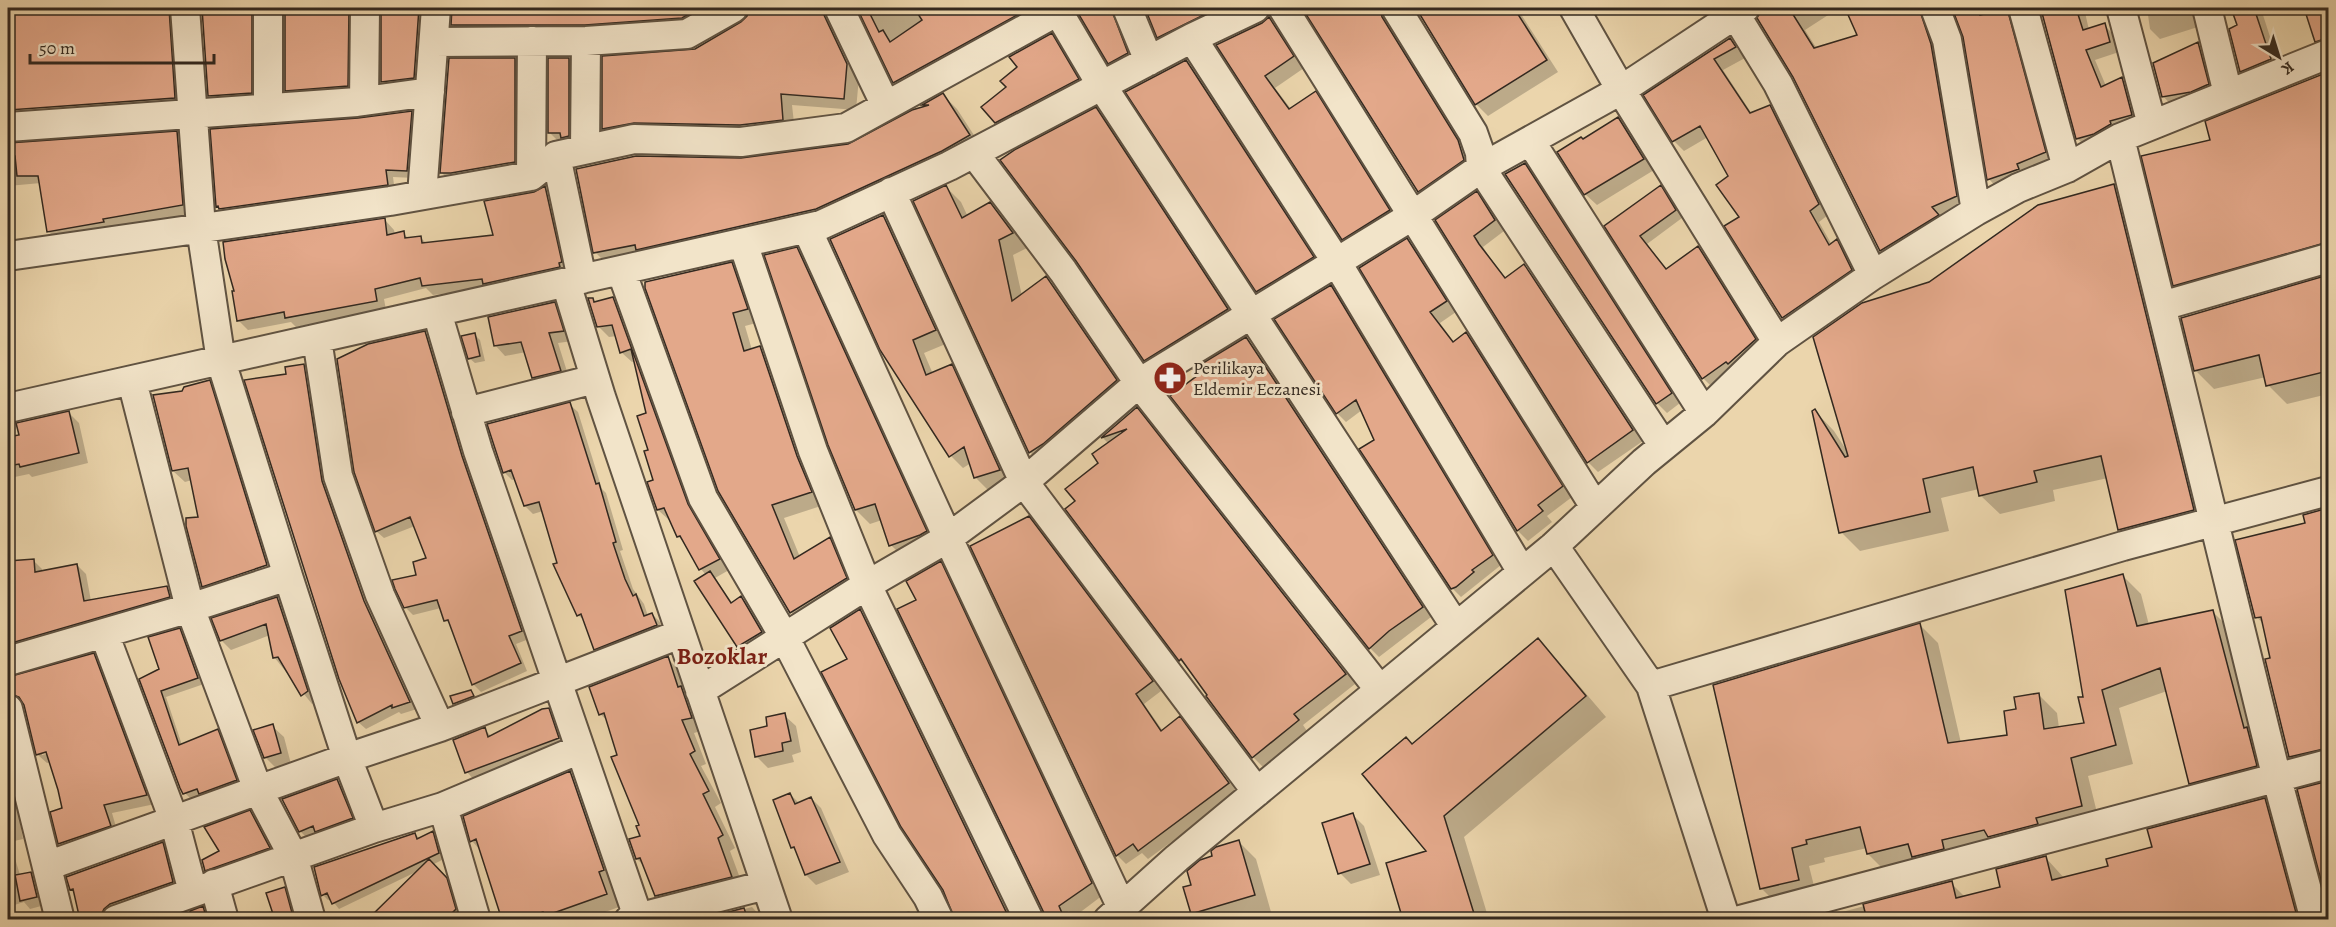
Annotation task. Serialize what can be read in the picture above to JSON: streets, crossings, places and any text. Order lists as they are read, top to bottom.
{
  "districts": ["Bozoklar"],
  "places": {
    "pharmacy": ["Perilikaya Eldemir Eczanesi"]
  },
  "scale_bar": "50 m",
  "north": "bottom right"
}
